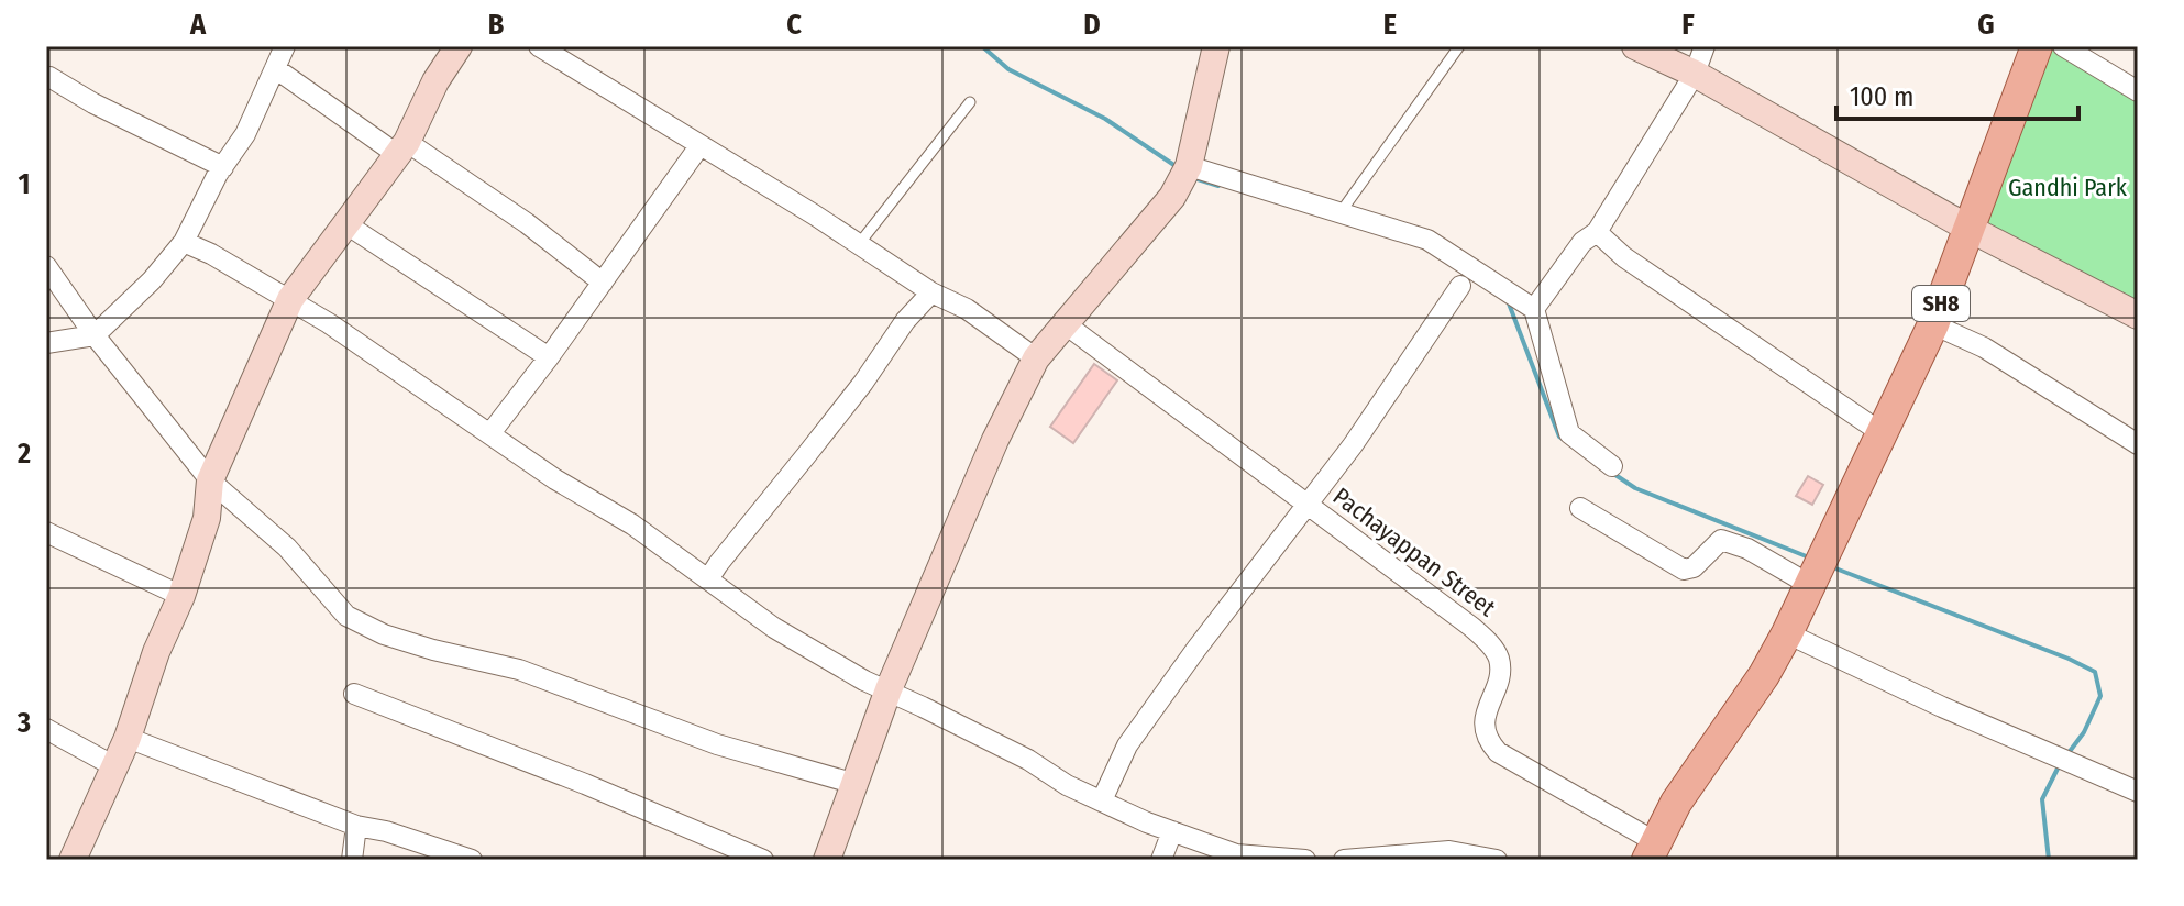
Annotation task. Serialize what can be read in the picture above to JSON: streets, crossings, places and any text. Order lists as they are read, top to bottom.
{
  "streets": {
    "main road": ["SH8"],
    "street": ["Pachayappan Street"]
  },
  "crossings": [
    ["SH8", "Pachayappan Street"]
  ],
  "parks": ["Gandhi Park"],
  "scale_bar": "100 m",
  "grid": {
    "columns": [
      "A",
      "B",
      "C",
      "D",
      "E",
      "F",
      "G"
    ],
    "rows": ["1", "2", "3"]
  }
}
